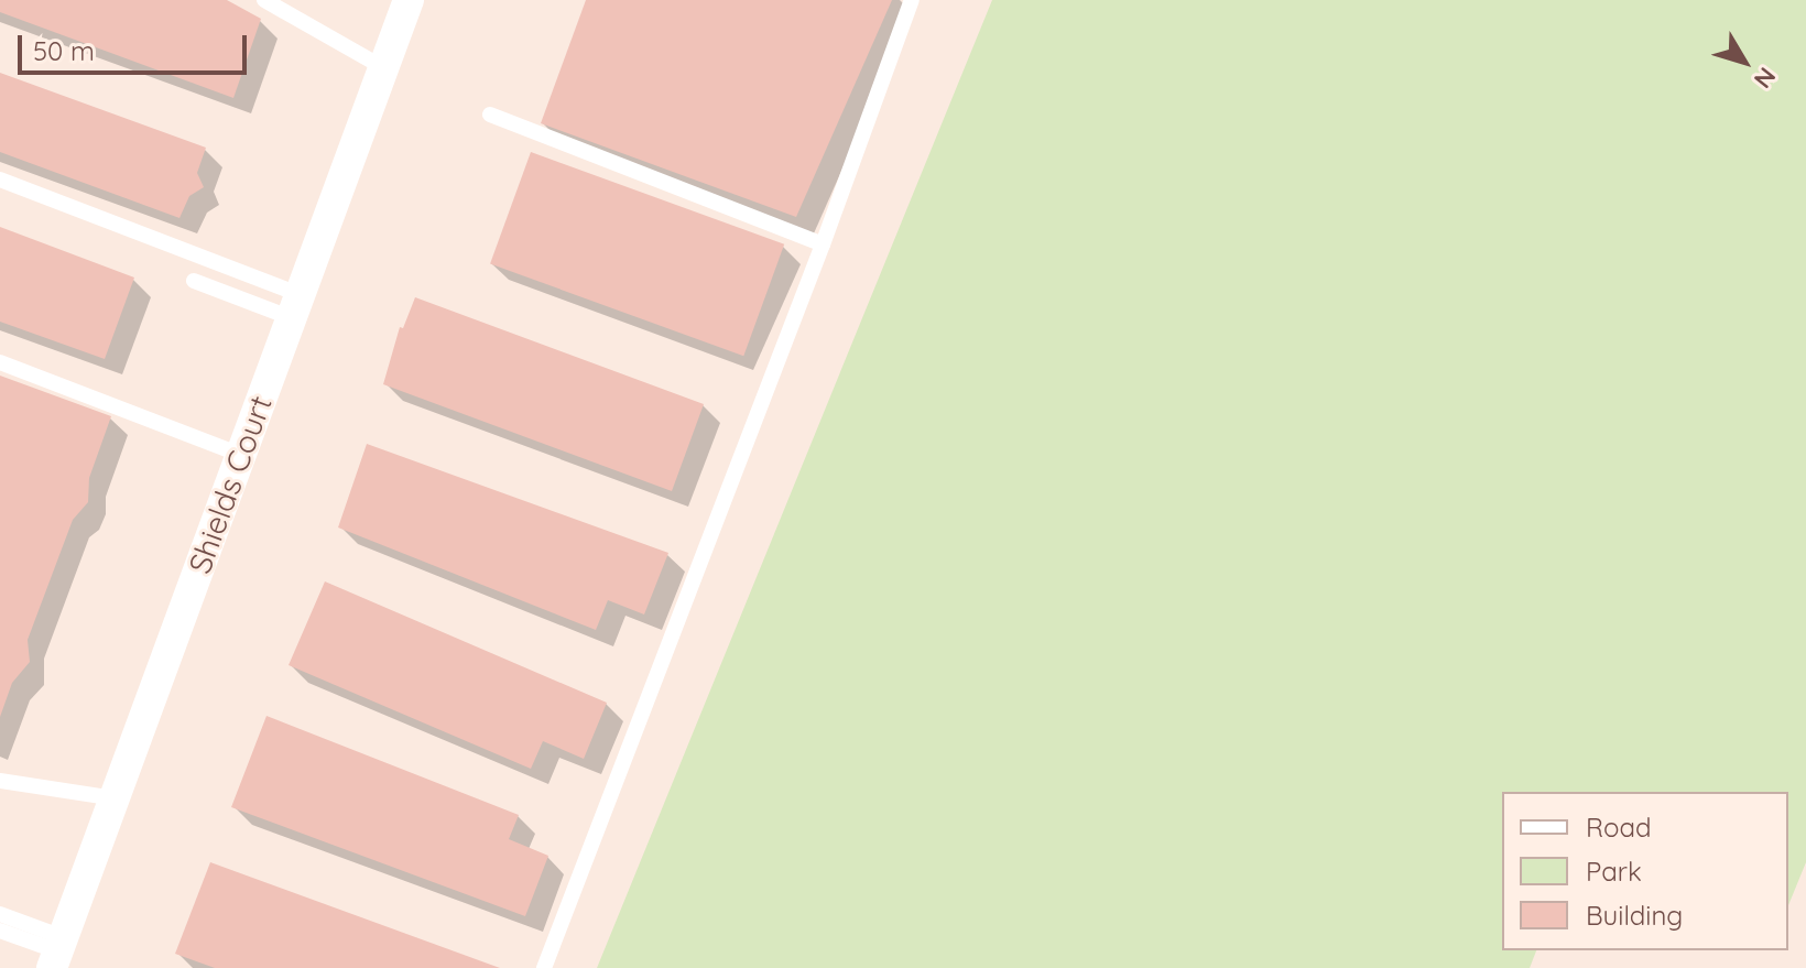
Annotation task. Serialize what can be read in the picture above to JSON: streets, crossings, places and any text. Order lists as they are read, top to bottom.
{
  "streets": {
    "street": ["Shields Court"]
  },
  "legend": ["Road", "Park", "Building"],
  "scale_bar": "50 m",
  "north": "bottom right"
}
